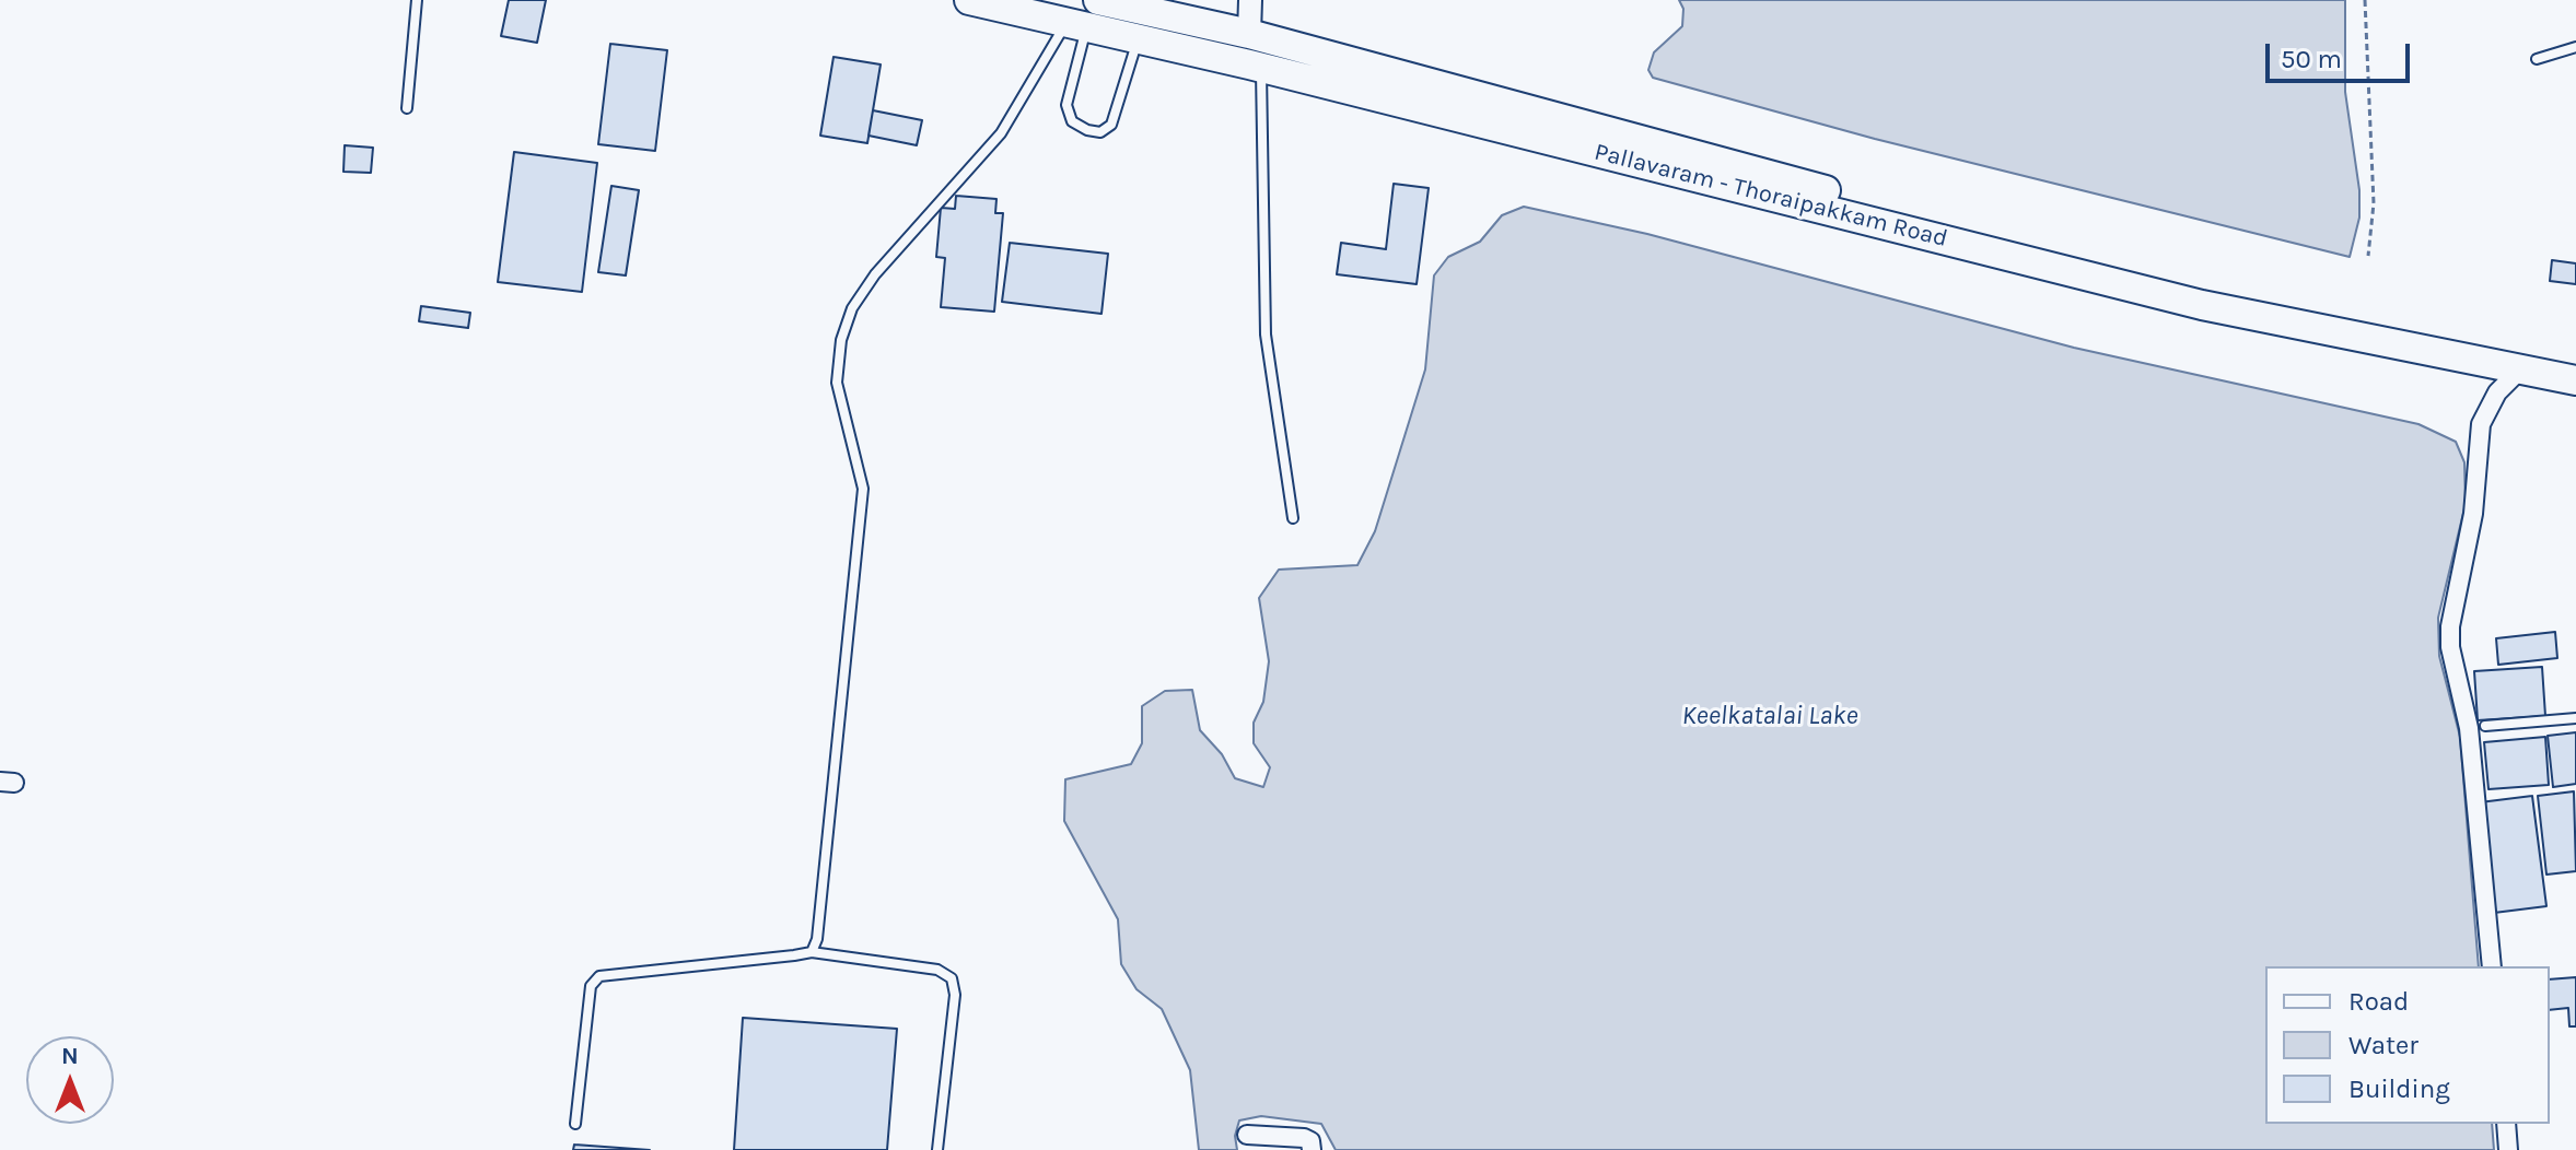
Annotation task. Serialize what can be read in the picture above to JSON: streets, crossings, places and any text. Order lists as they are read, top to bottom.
{
  "streets": {
    "main road": ["Pallavaram - Thoraipakkam Road"]
  },
  "water": ["Keelkatalai Lake"],
  "legend": ["Road", "Water", "Building"],
  "scale_bar": "50 m",
  "north": "top"
}
